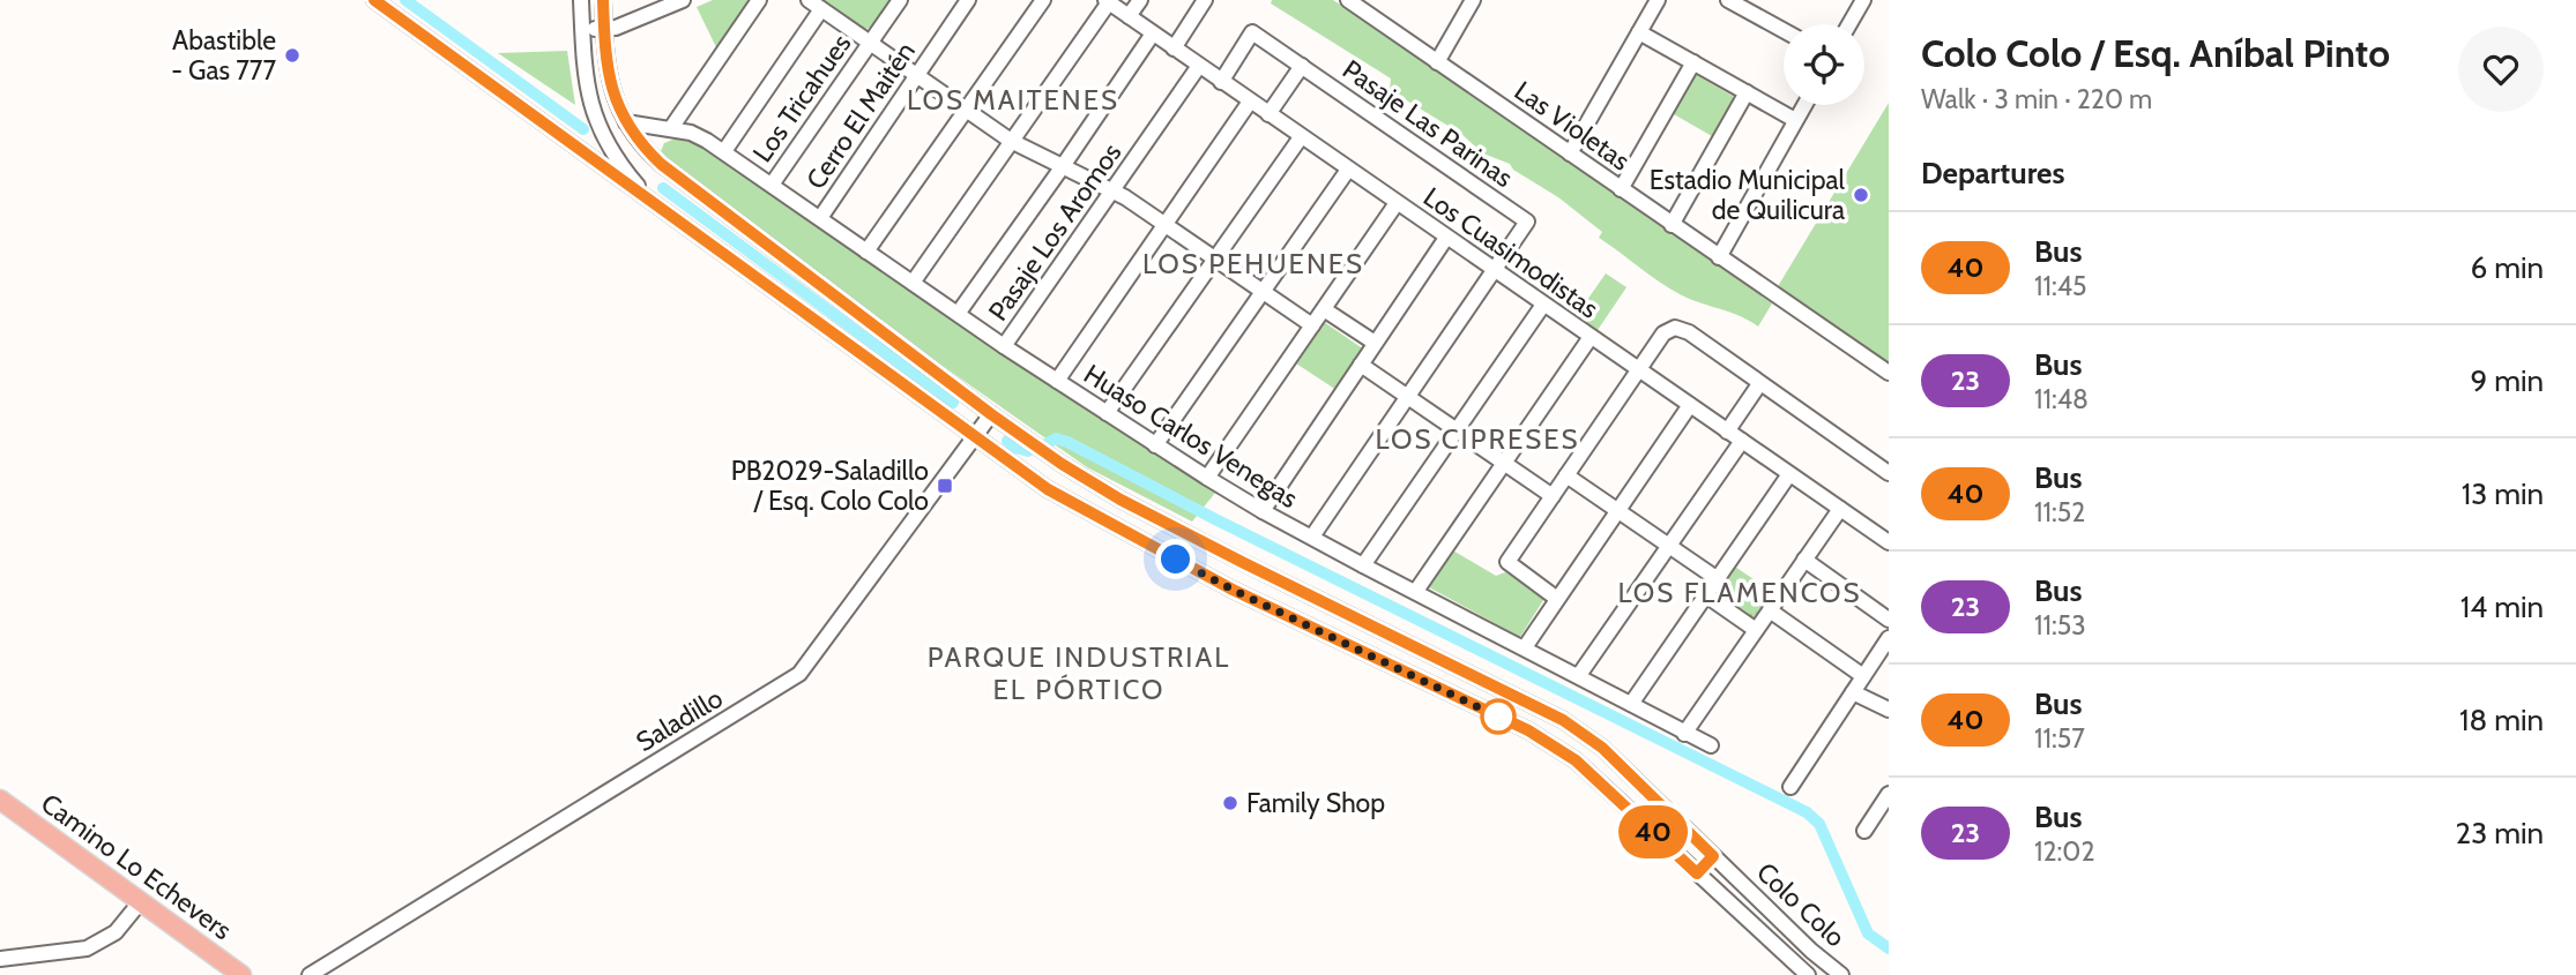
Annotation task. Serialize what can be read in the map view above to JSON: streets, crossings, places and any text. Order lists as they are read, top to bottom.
{
  "streets": {
    "main road": ["Camino Lo Echevers"],
    "street": [
      "Los Tricahues",
      "Cerro El Maitén",
      "Pasaje Las Parinas",
      "Las Violetas",
      "Pasaje Los Aromos",
      "Los Cuasimodistas",
      "Huaso Carlos Venegas",
      "Saladillo",
      "Colo Colo"
    ]
  },
  "crossings": [
    ["Los Tricahues", "Huaso Carlos Venegas"],
    ["Cerro El Maitén", "Huaso Carlos Venegas"],
    ["Pasaje Las Parinas", "Los Cuasimodistas"],
    ["Pasaje Los Aromos", "Los Cuasimodistas"],
    ["Pasaje Los Aromos", "Huaso Carlos Venegas"],
    ["Huaso Carlos Venegas", "Colo Colo"],
    ["Saladillo", "Colo Colo"]
  ],
  "districts": [
    "LOS MAITENES",
    "LOS PEHUENES",
    "LOS CIPRESES",
    "LOS FLAMENCOS",
    "PARQUE INDUSTRIAL EL PÓRTICO"
  ],
  "places": {
    "other": ["Abastible - Gas 777", "Estadio Municipal de Quilicura", "Family Shop"],
    "transit": ["PB2029-Saladillo / Esq. Colo Colo"]
  },
  "lines": ["bus line 40"],
  "page": {
    "on_map": "40",
    "heading": [
      ["Colo Colo / Esq. Aníbal Pinto", "Walk · 3 min · 220 m"],
      "Departures"
    ],
    "list": [
      {
        "mark": "40",
        "name": "Bus",
        "note": "11:45",
        "value": "6 min"
      },
      {
        "mark": "23",
        "name": "Bus",
        "note": "11:48",
        "value": "9 min"
      },
      {
        "mark": "40",
        "name": "Bus",
        "note": "11:52",
        "value": "13 min"
      },
      {
        "mark": "23",
        "name": "Bus",
        "note": "11:53",
        "value": "14 min"
      },
      {
        "mark": "40",
        "name": "Bus",
        "note": "11:57",
        "value": "18 min"
      },
      {
        "mark": "23",
        "name": "Bus",
        "note": "12:02",
        "value": "23 min"
      }
    ]
  }
}
